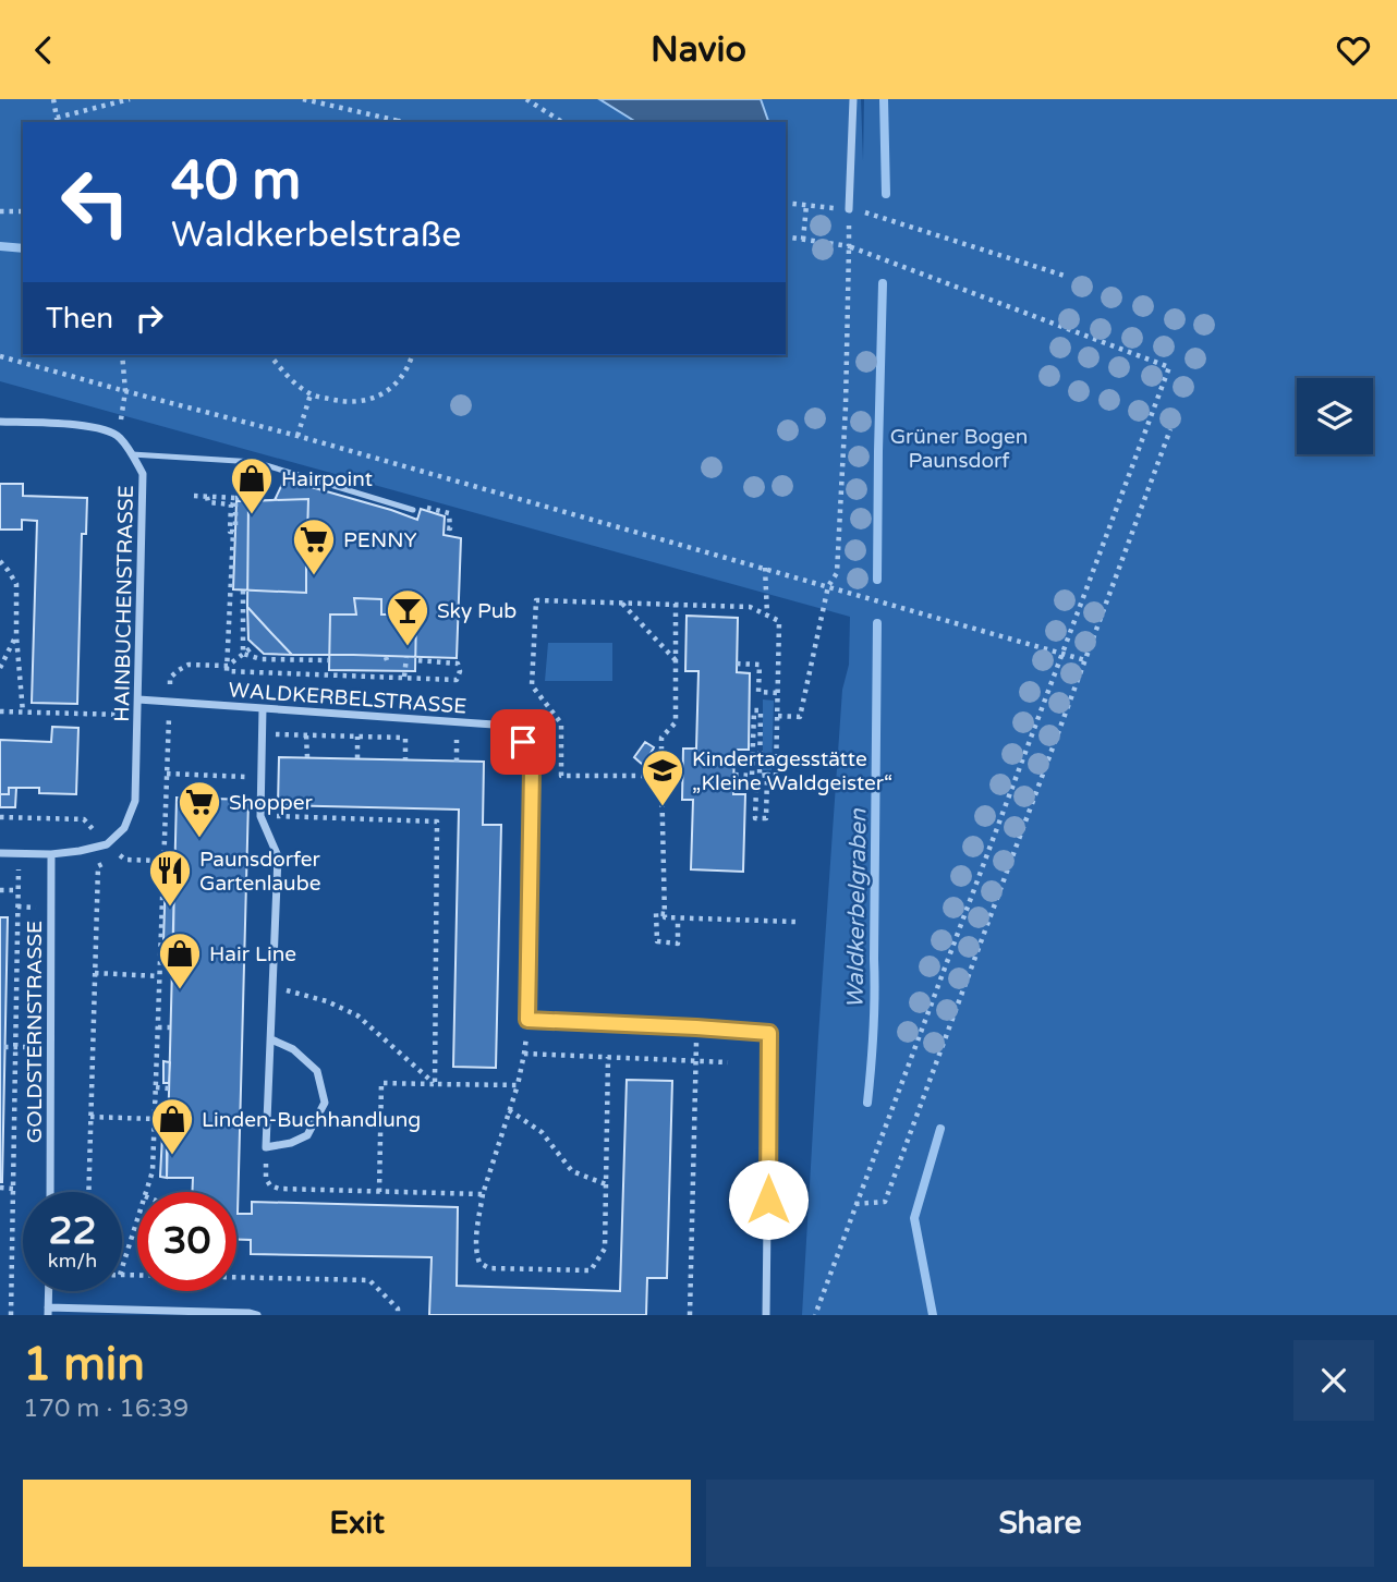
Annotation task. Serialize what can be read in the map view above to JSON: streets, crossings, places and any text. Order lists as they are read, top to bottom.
{
  "streets": {
    "street": ["HAINBUCHENSTRASSE", "WALDKERBELSTRASSE", "GOLDSTERNSTRASSE"]
  },
  "crossings": [
    ["HAINBUCHENSTRASSE", "WALDKERBELSTRASSE"]
  ],
  "water": ["Waldkerbelgraben"],
  "parks": ["Grüner Bogen Paunsdorf"],
  "places": {
    "shop": ["Hairpoint", "Hair Line", "Linden-Buchhandlung"],
    "supermarket": ["PENNY", "Shopper"],
    "bar": ["Sky Pub"],
    "school or university": ["Kindertagesstätte „Kleine Waldgeister“"],
    "restaurant": ["Paunsdorfer Gartenlaube"]
  },
  "page": {
    "header": "Navio",
    "turn": ["40 m", "Waldkerbelstraße"],
    "then": "Then",
    "speed": "22 km/h",
    "limit": "30",
    "heading": ["1 min", "170 m · 16:39"],
    "buttons": ["Exit", "Share"]
  }
}
